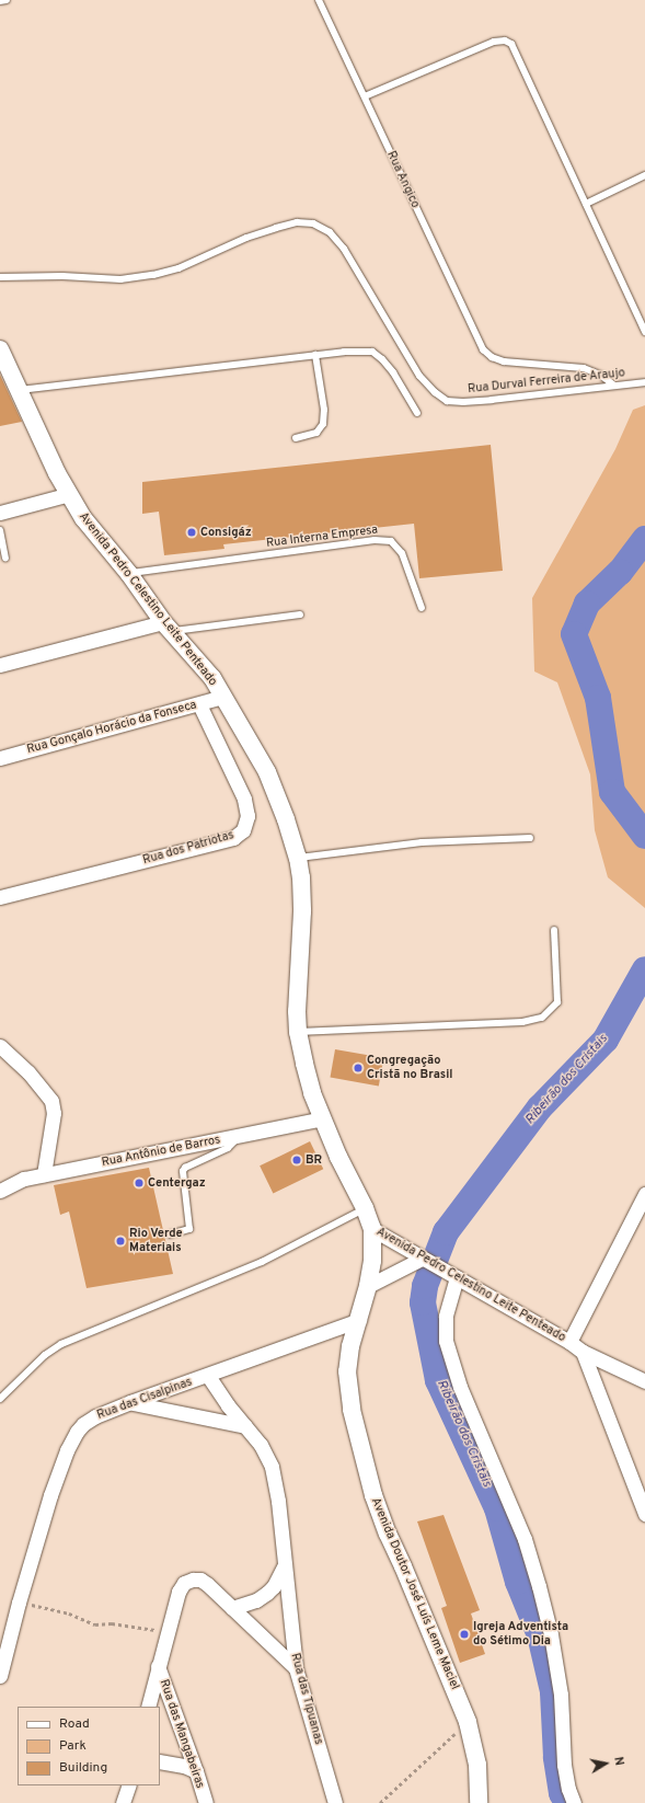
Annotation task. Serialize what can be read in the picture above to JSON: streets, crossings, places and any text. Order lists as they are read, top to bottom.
{
  "streets": {
    "street": [
      "Avenida Pedro Celestino Leite Penteado",
      "Rua Gonçalo Horácio da Fonseca",
      "Rua dos Patriotas",
      "Rua Antônio de Barros",
      "Rua das Cisalpinas",
      "Avenida Doutor José Luís Leme Maciel",
      "Rua das Tipuanas",
      "Rua das Mangabeiras"
    ],
    "lane": ["Rua Angico", "Rua Durval Ferreira de Araujo", "Rua Interna Empresa"]
  },
  "crossings": [
    ["Rua Angico", "Rua Durval Ferreira de Araujo"],
    ["Rua Interna Empresa", "Avenida Pedro Celestino Leite Penteado"],
    ["Avenida Pedro Celestino Leite Penteado", "Rua Gonçalo Horácio da Fonseca"],
    ["Avenida Pedro Celestino Leite Penteado", "Rua Antônio de Barros"],
    ["Avenida Pedro Celestino Leite Penteado", "Avenida Doutor José Luís Leme Maciel"],
    ["Rua Gonçalo Horácio da Fonseca", "Rua dos Patriotas"],
    ["Rua das Cisalpinas", "Avenida Doutor José Luís Leme Maciel"],
    ["Rua das Cisalpinas", "Rua das Tipuanas"]
  ],
  "water": ["Ribeirão dos Cristais"],
  "places": [
    "Consigáz",
    "Congregação Cristã no Brasil",
    "BR",
    "Centergaz",
    "Rio Verde Materiais",
    "Igreja Adventista do Sétimo Dia"
  ],
  "legend": ["Road", "Park", "Building"],
  "north": "right"
}
